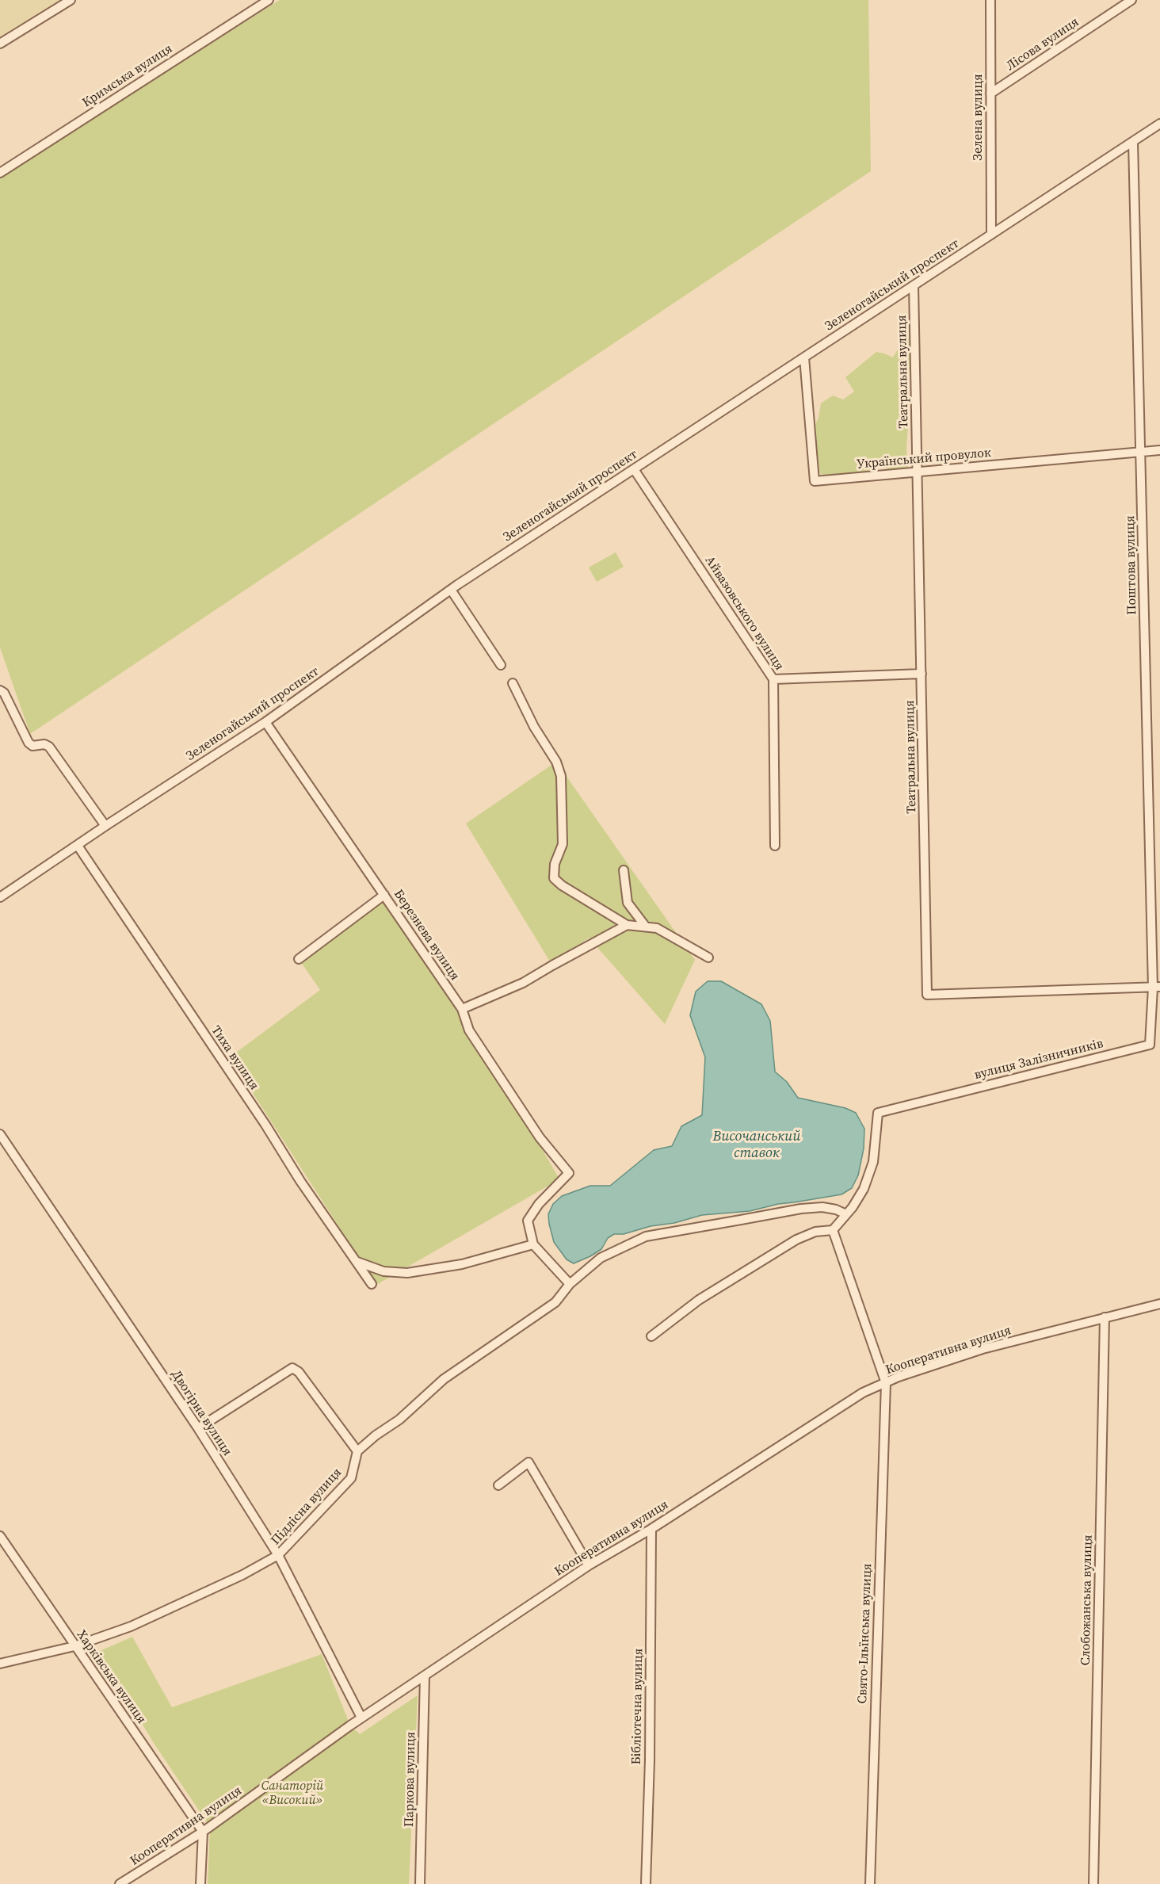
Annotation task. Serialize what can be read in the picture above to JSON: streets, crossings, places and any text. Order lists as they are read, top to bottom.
{
  "streets": {
    "street": [
      "Лісова вулиця",
      "Кримська вулиця",
      "Зелена вулиця",
      "Зеленогайський проспект",
      "Театральна вулиця",
      "Український провулок",
      "Поштова вулиця",
      "Айвазовського вулиця",
      "Березнева вулиця",
      "Тиха вулиця",
      "вулиця Залізничників",
      "Кооперативна вулиця",
      "Двогірна вулиця",
      "Підлісна вулиця",
      "Слобожанська вулиця",
      "Свято-Ільїнська вулиця",
      "Харківська вулиця",
      "Бібліотечна вулиця",
      "Паркова вулиця"
    ]
  },
  "crossings": [
    ["Лісова вулиця", "Зелена вулиця"],
    ["Зелена вулиця", "Зеленогайський проспект"],
    ["Зеленогайський проспект", "Театральна вулиця"],
    ["Зеленогайський проспект", "Український провулок"],
    ["Зеленогайський проспект", "Поштова вулиця"],
    ["Зеленогайський проспект", "Айвазовського вулиця"],
    ["Зеленогайський проспект", "Березнева вулиця"],
    ["Зеленогайський проспект", "Тиха вулиця"],
    ["Театральна вулиця", "Український провулок"],
    ["Театральна вулиця", "Поштова вулиця"],
    ["Театральна вулиця", "вулиця Залізничників"],
    ["Український провулок", "Поштова вулиця"],
    ["Поштова вулиця", "вулиця Залізничників"],
    ["Кооперативна вулиця", "Двогірна вулиця"],
    ["Кооперативна вулиця", "Слобожанська вулиця"],
    ["Кооперативна вулиця", "Свято-Ільїнська вулиця"],
    ["Кооперативна вулиця", "Харківська вулиця"],
    ["Кооперативна вулиця", "Бібліотечна вулиця"],
    ["Кооперативна вулиця", "Паркова вулиця"],
    ["Двогірна вулиця", "Підлісна вулиця"],
    ["Підлісна вулиця", "Харківська вулиця"]
  ],
  "water": ["Височанський ставок"],
  "parks": ["Санаторій «Високий»"]
}
